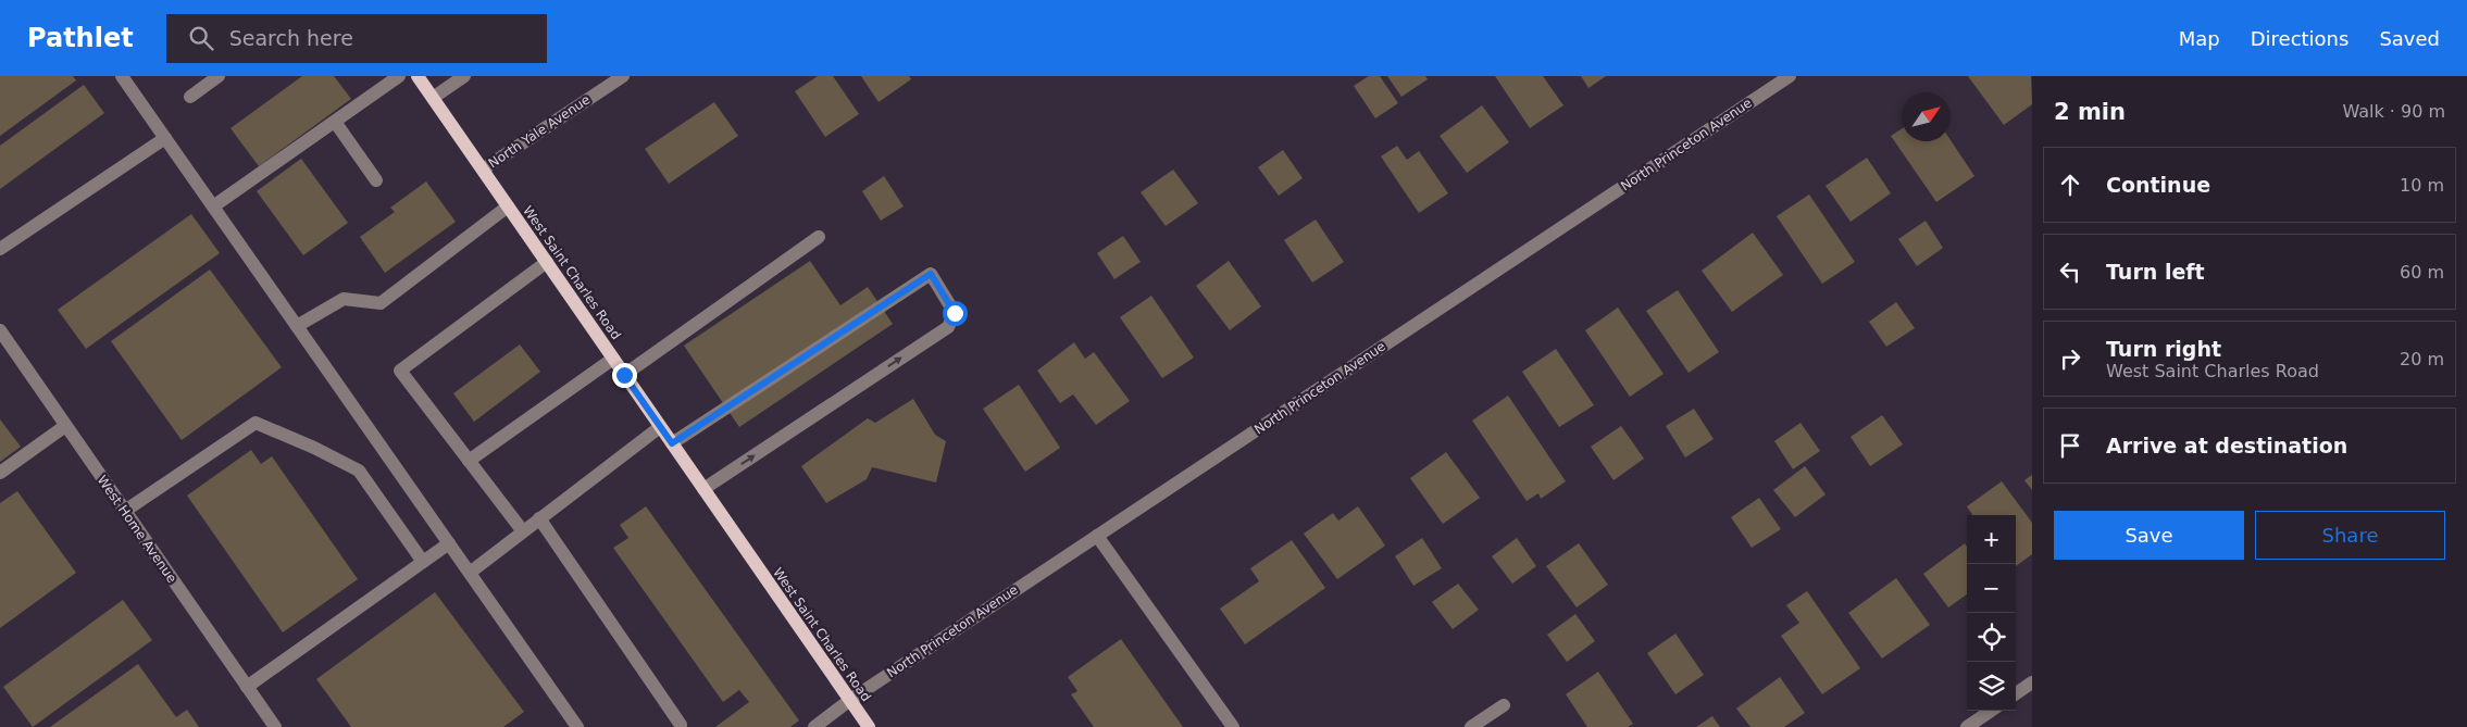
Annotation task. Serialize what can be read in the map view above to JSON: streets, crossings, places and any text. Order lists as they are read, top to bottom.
{
  "streets": {
    "main road": ["West Saint Charles Road"],
    "street": ["North Yale Avenue", "North Princeton Avenue", "West Home Avenue"]
  },
  "crossings": [
    ["North Yale Avenue", "West Saint Charles Road"],
    ["North Princeton Avenue", "West Saint Charles Road"]
  ],
  "north": "top right",
  "page": {
    "header": "Pathlet",
    "search": "Search here",
    "nav": ["Map", "Directions", "Saved"],
    "heading": ["2 min", "Walk · 90 m"],
    "list": [
      ["Continue", "10 m"],
      ["Turn left", "60 m"],
      ["Turn right", "West Saint Charles Road", "20 m"],
      "Arrive at destination"
    ],
    "buttons": ["Save", "Share"],
    "map_buttons": ["+", "−"]
  }
}
